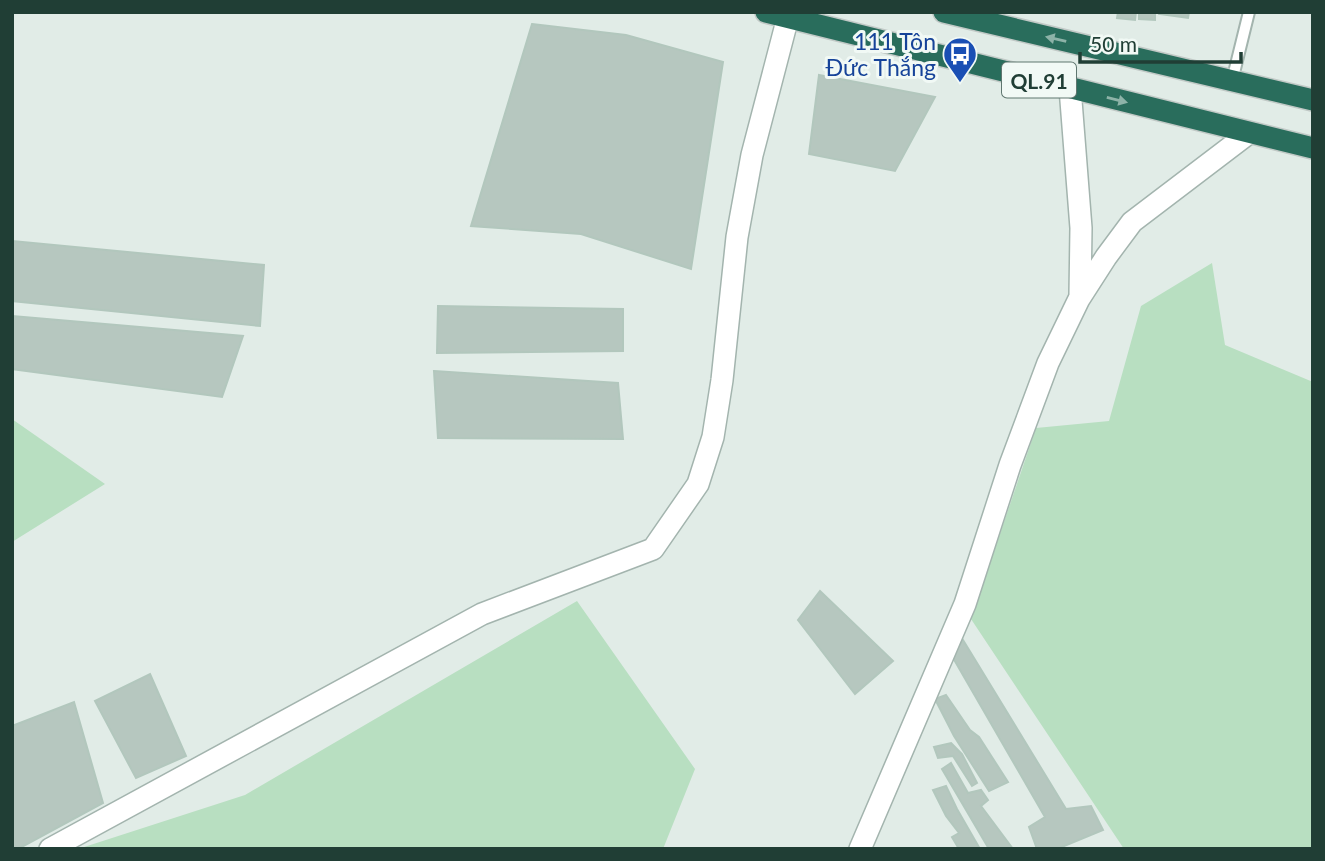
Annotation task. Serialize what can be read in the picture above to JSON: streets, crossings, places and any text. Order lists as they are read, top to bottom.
{
  "streets": {
    "highway": ["QL.91"]
  },
  "places": {
    "bus stop": ["111 Tôn Đức Thắng"]
  },
  "scale_bar": "50 m"
}
